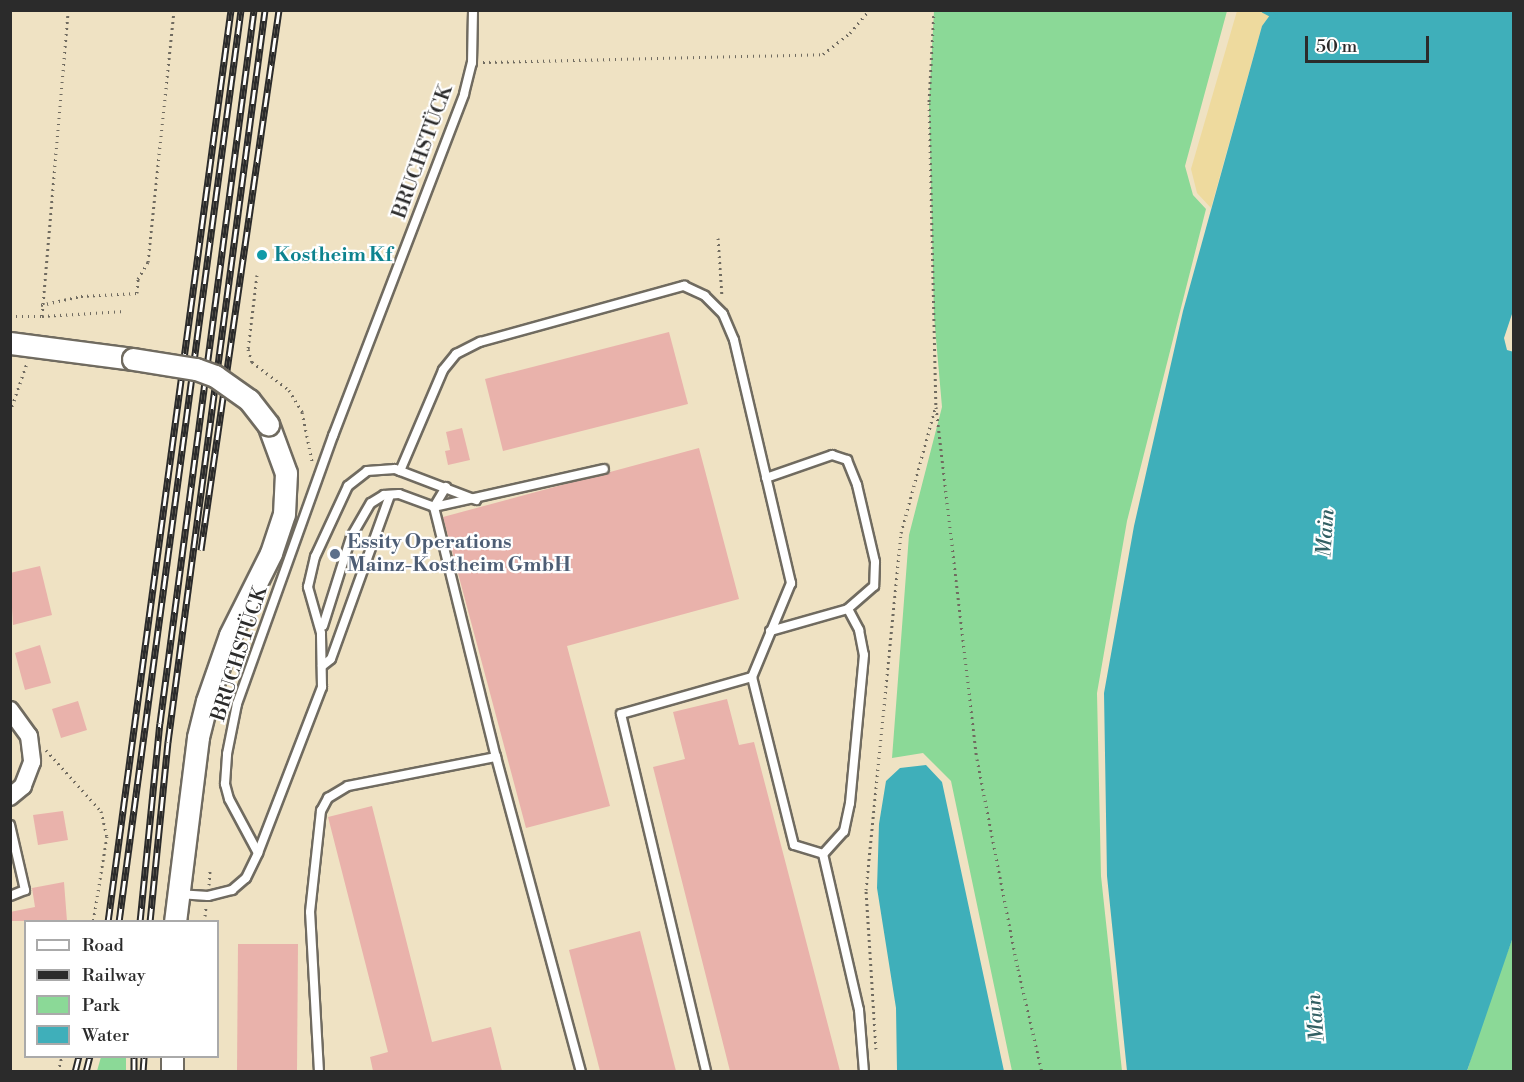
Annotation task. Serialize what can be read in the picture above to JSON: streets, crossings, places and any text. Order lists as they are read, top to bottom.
{
  "streets": {
    "lane": ["BRUCHSTÜCK"]
  },
  "water": ["Main"],
  "places": ["Kostheim Kf", "Essity Operations Mainz-Kostheim GmbH"],
  "legend": [
    "Road",
    "Railway",
    "Park",
    "Water"
  ],
  "scale_bar": "50 m"
}
